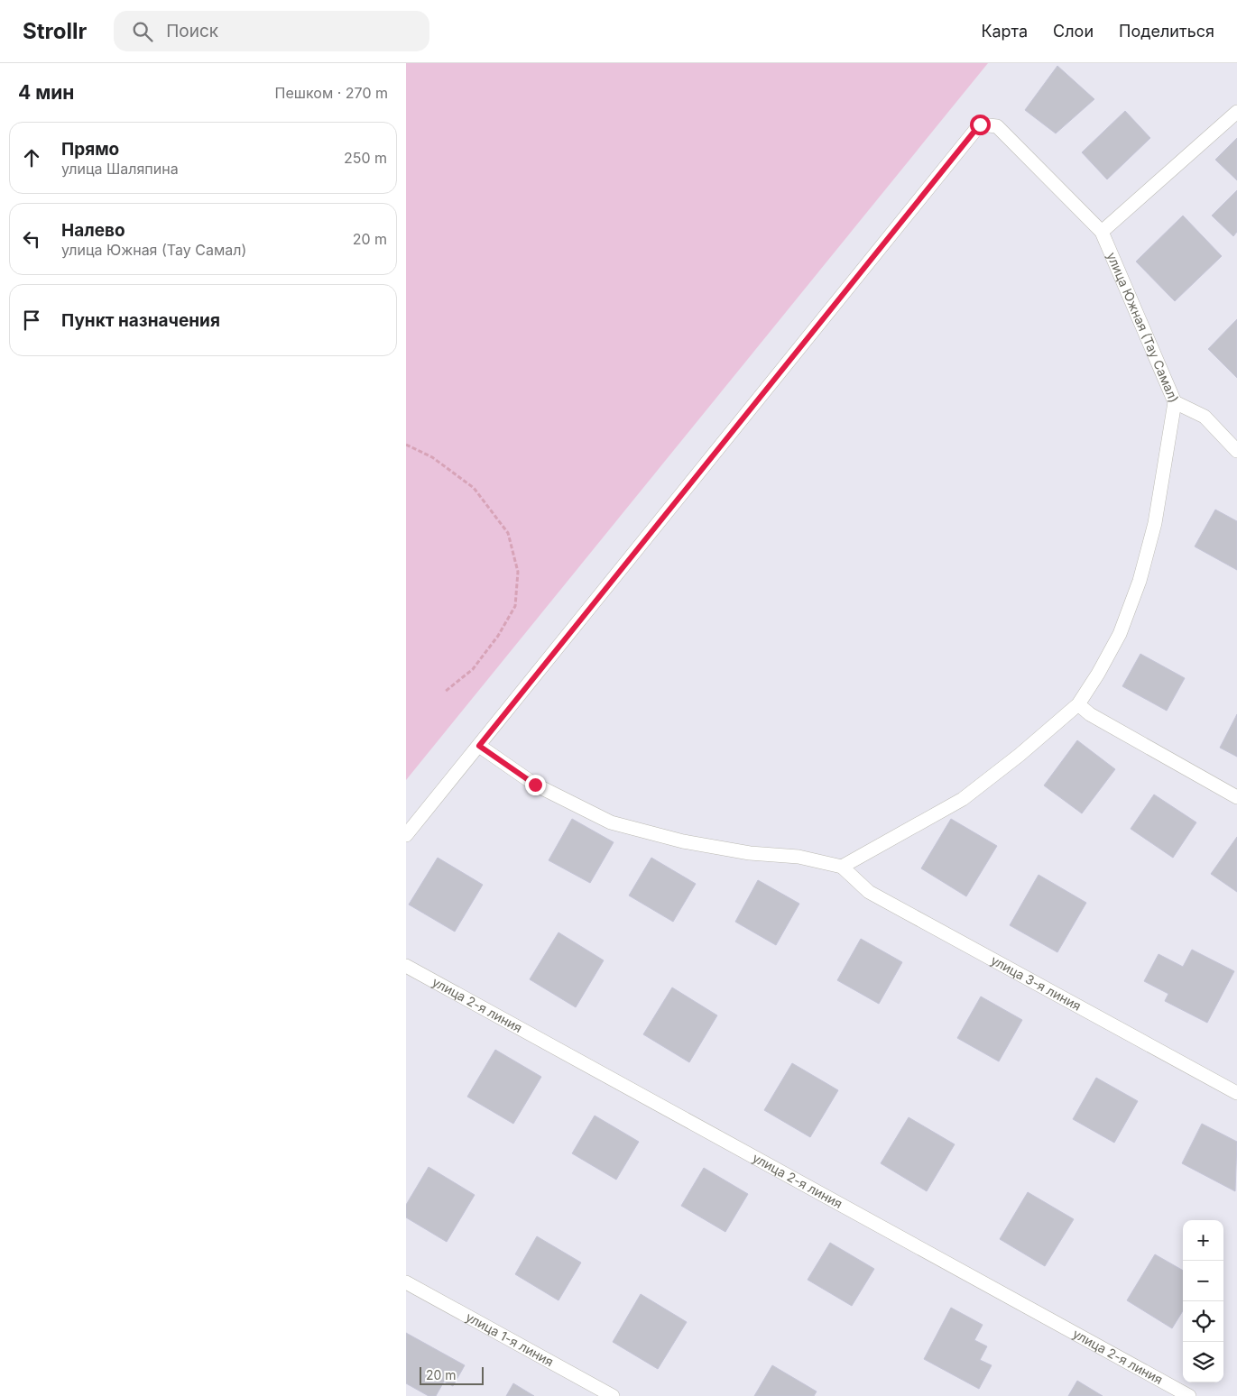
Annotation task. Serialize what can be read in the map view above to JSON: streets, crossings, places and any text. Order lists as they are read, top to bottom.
{
  "streets": {
    "street": [
      "улица Южная (Тау Самал)",
      "улица 3-я линия",
      "улица 2-я линия",
      "улица 1-я линия"
    ]
  },
  "crossings": [
    ["улица Южная (Тау Самал)", "улица 3-я линия"]
  ],
  "scale_bar": "20 m",
  "page": {
    "header": "Strollr",
    "search": "Поиск",
    "nav": ["Карта", "Слои", "Поделиться"],
    "heading": ["4 мин", "Пешком · 270 m"],
    "list": [
      ["Прямо", "улица Шаляпина", "250 m"],
      ["Налево", "улица Южная (Тау Самал)", "20 m"],
      "Пункт назначения"
    ],
    "map_buttons": ["+", "−"],
    "scale": "20 m"
  }
}
